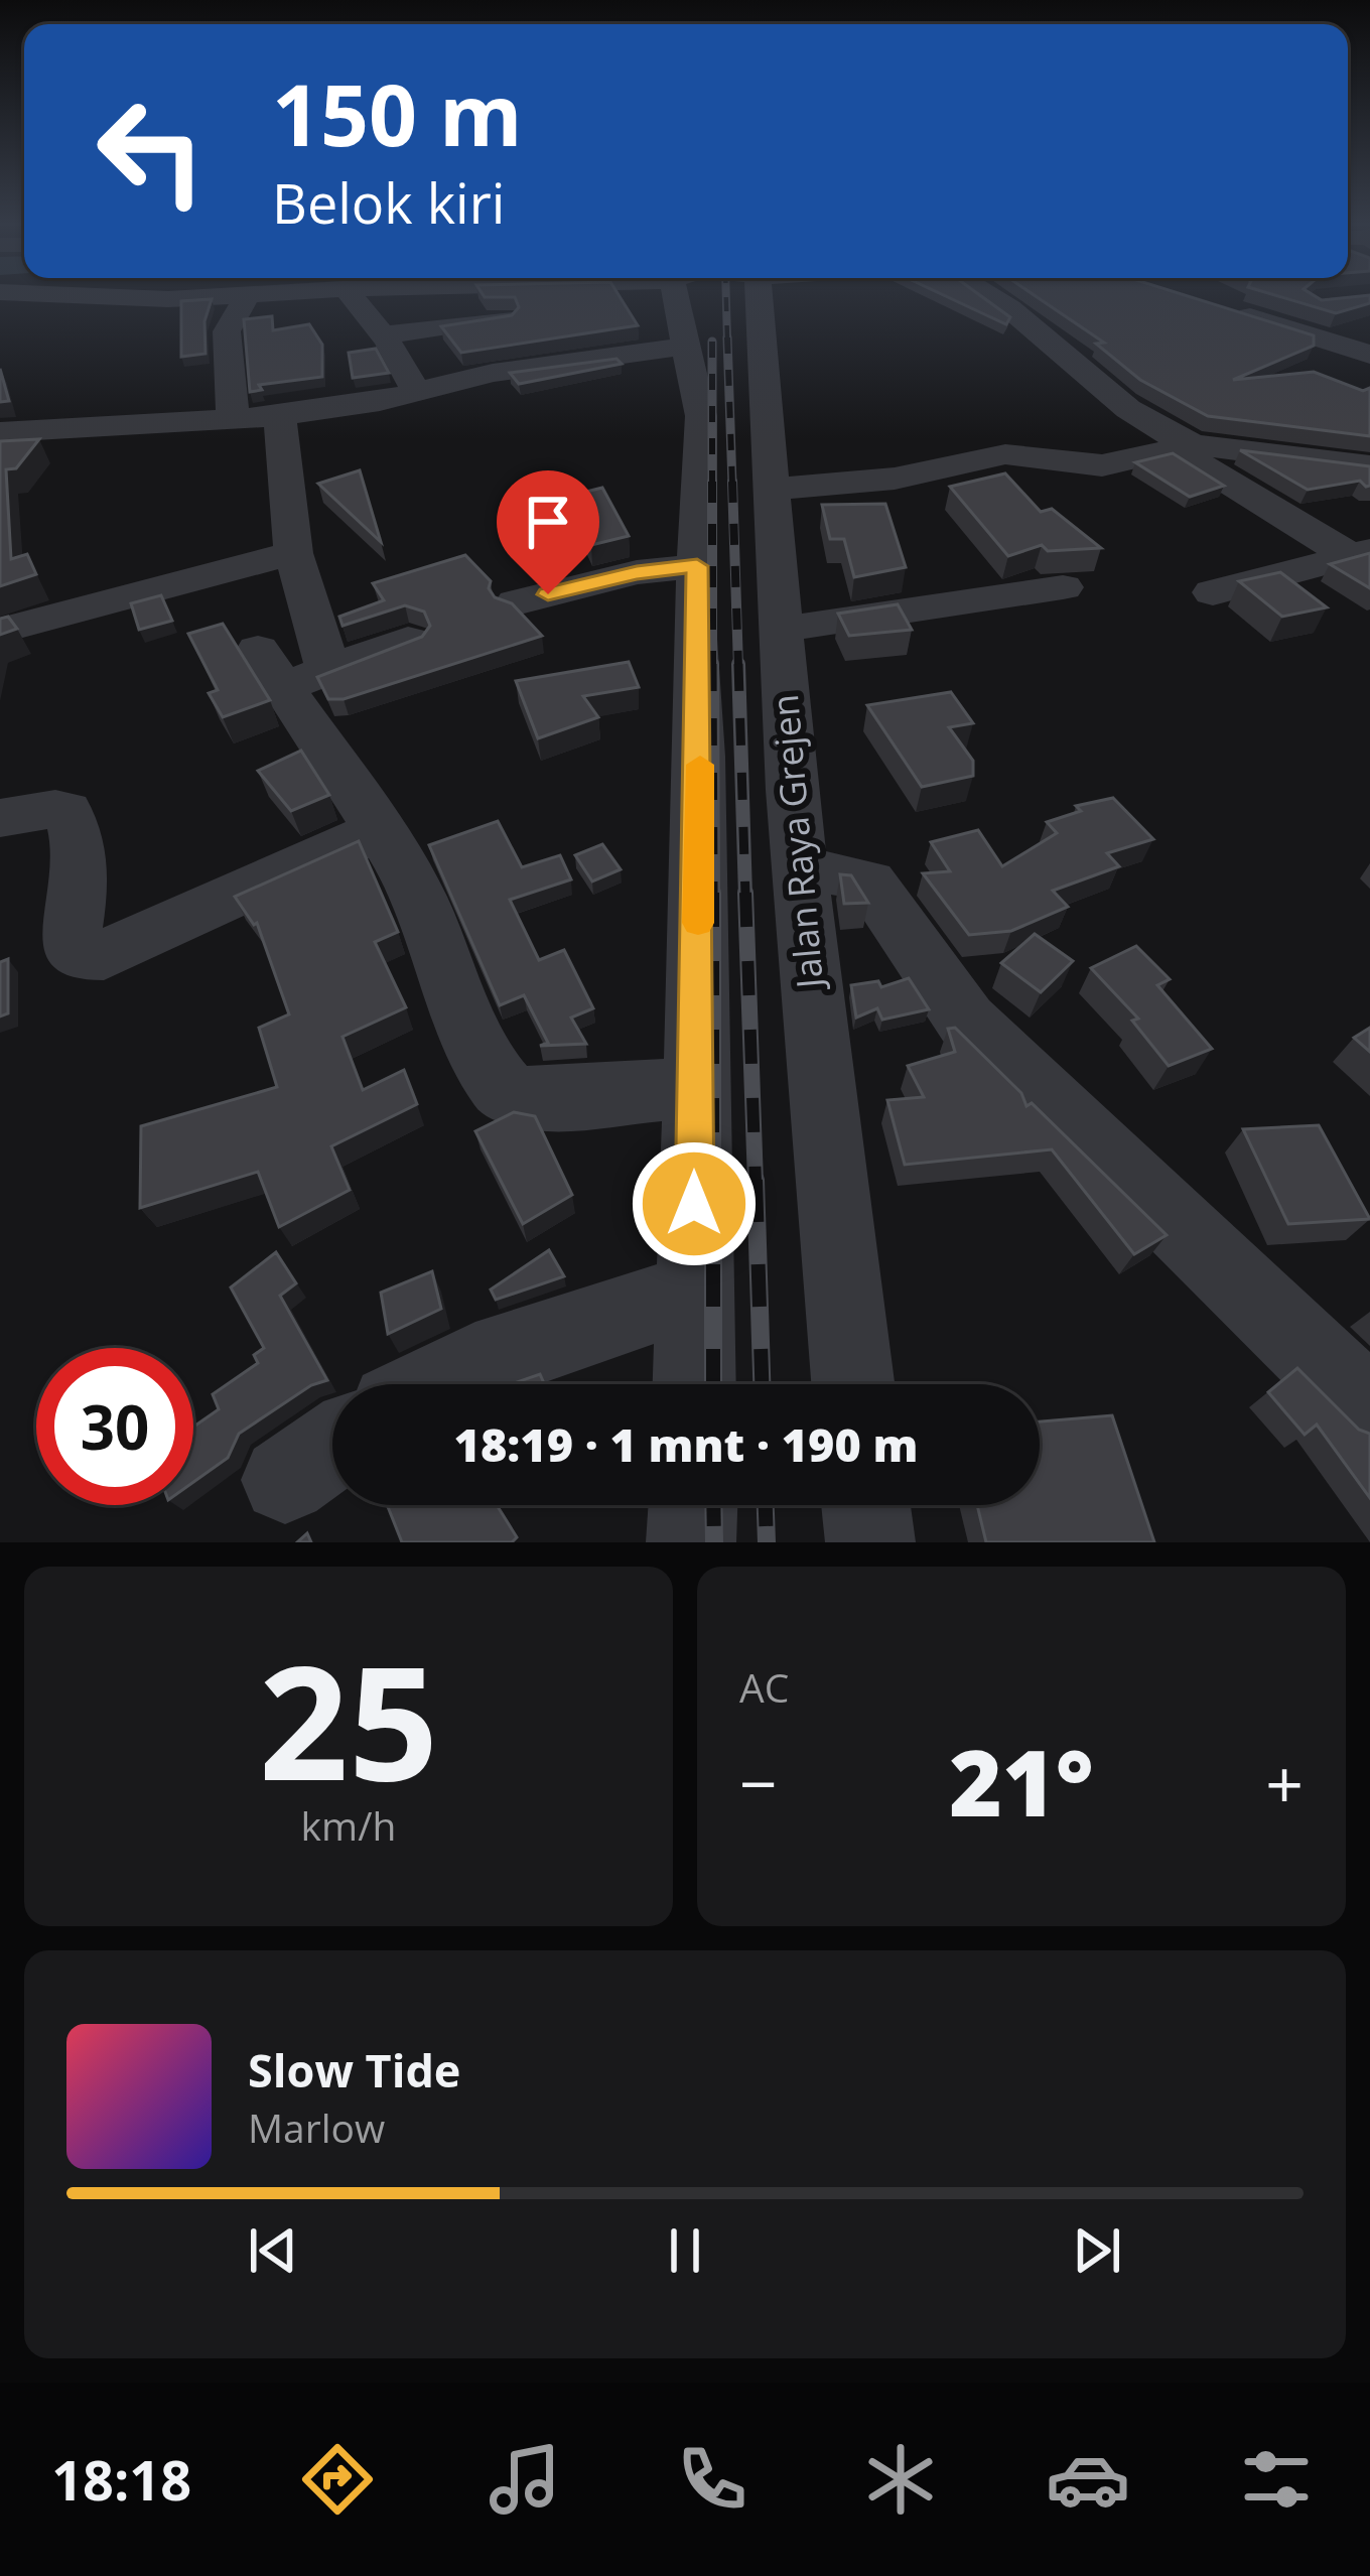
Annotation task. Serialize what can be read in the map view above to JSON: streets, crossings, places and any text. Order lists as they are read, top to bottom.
{
  "streets": {
    "street": ["Jalan Raya Grejen"]
  },
  "page": {
    "turn": ["150 m", "Belok kiri"],
    "limit": "30",
    "trip": "18:19 · 1 mnt · 190 m",
    "tile": [
      ["25", "km/h"],
      "AC"
    ],
    "heat": ["−", "21°", "+"],
    "song": ["Slow Tide", "Marlow"],
    "tabs": "18:18"
  }
}
